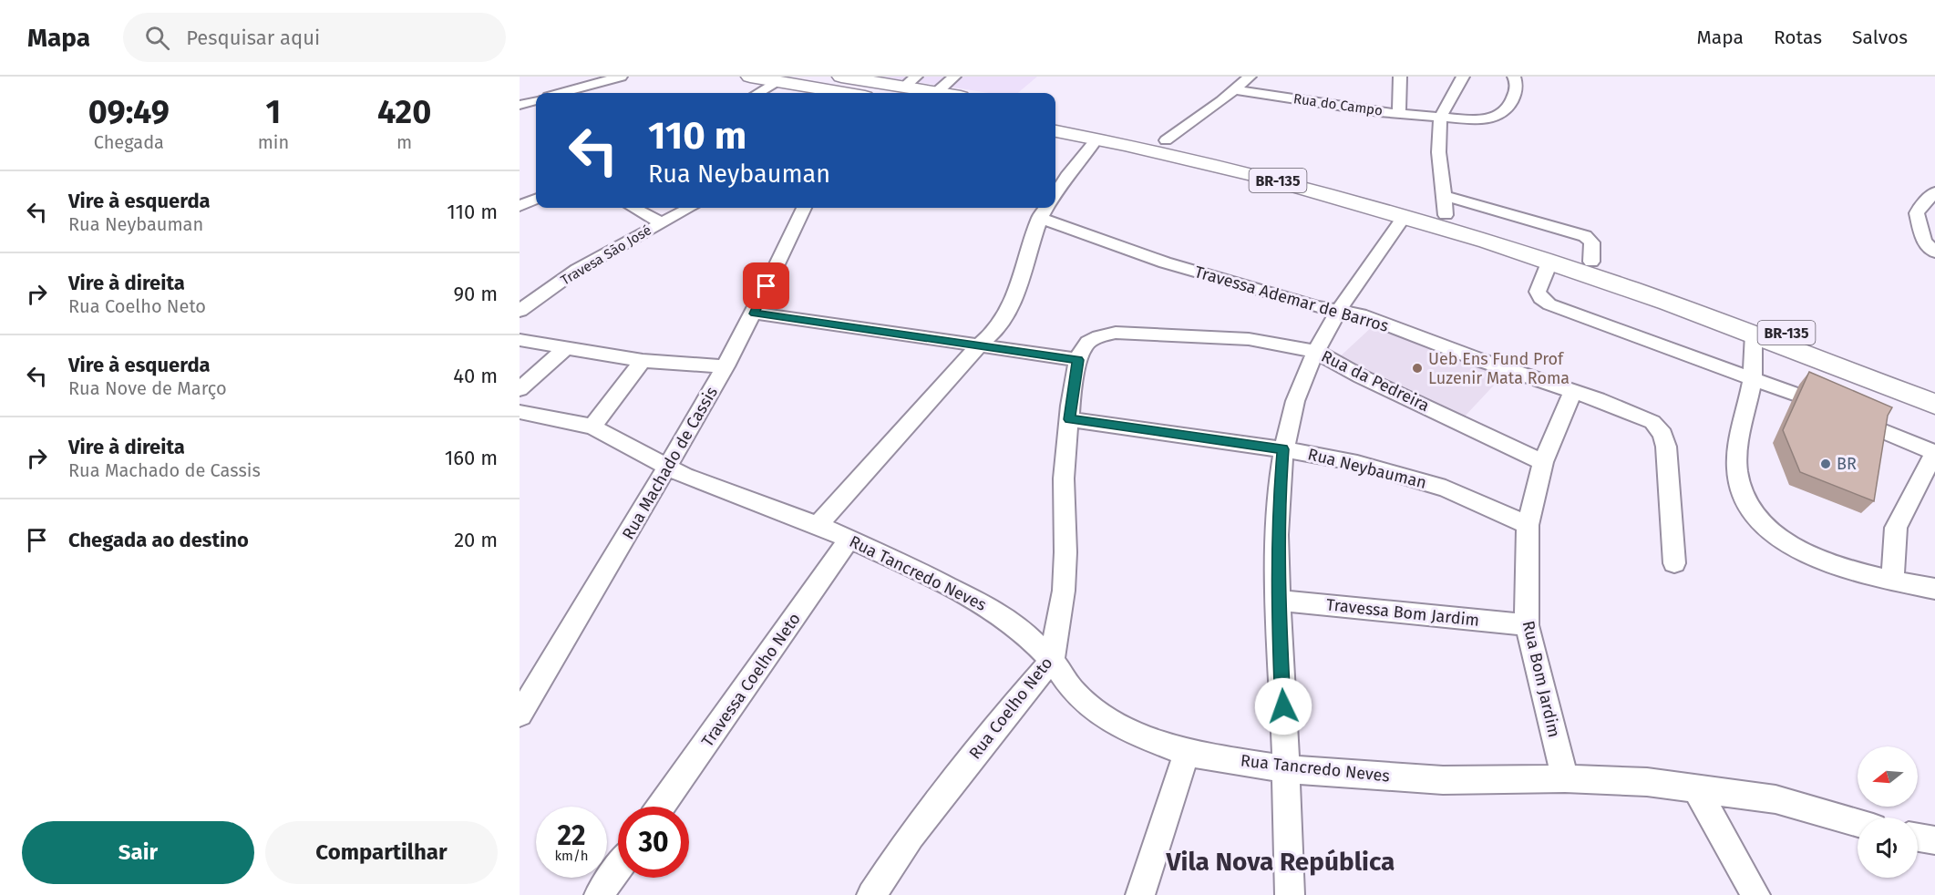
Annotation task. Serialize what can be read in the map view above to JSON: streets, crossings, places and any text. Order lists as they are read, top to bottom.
{
  "streets": {
    "highway": ["BR-135"],
    "street": [
      "Rua do Campo",
      "Travesa São José",
      "Travessa Ademar de Barros",
      "Rua da Pedreira",
      "Rua Machado de Cassis",
      "Rua Neybauman",
      "Rua Tancredo Neves",
      "Travessa Bom Jardim",
      "Rua Bom Jardim",
      "Travessa Coelho Neto",
      "Rua Coelho Neto"
    ]
  },
  "crossings": [
    ["Travessa Ademar de Barros", "Rua Bom Jardim"],
    ["Rua da Pedreira", "Rua Bom Jardim"],
    ["Rua da Pedreira", "Rua Coelho Neto"],
    ["Rua Machado de Cassis", "Rua Tancredo Neves"],
    ["Rua Neybauman", "Rua Bom Jardim"],
    ["Rua Neybauman", "Rua Coelho Neto"],
    ["Rua Tancredo Neves", "Rua Bom Jardim"],
    ["Rua Tancredo Neves", "Travessa Coelho Neto"],
    ["Rua Tancredo Neves", "Rua Coelho Neto"],
    ["Travessa Bom Jardim", "Rua Bom Jardim"]
  ],
  "districts": ["Vila Nova República"],
  "places": ["Ueb Ens Fund Prof Luzenir Mata Roma", "BR"],
  "north": "left",
  "page": {
    "header": "Mapa",
    "search": "Pesquisar aqui",
    "nav": ["Mapa", "Rotas", "Salvos"],
    "eta": [
      "09:49",
      "Chegada",
      "1",
      "min",
      "420",
      "m"
    ],
    "turn": ["110 m", "Rua Neybauman"],
    "list": [
      {
        "name": "Vire à esquerda",
        "note": "Rua Neybauman",
        "value": "110 m"
      },
      {
        "name": "Vire à direita",
        "note": "Rua Coelho Neto",
        "value": "90 m"
      },
      {
        "name": "Vire à esquerda",
        "note": "Rua Nove de Março",
        "value": "40 m"
      },
      {
        "name": "Vire à direita",
        "note": "Rua Machado de Cassis",
        "value": "160 m"
      },
      {
        "name": "Chegada ao destino",
        "value": "20 m"
      }
    ],
    "speed": "22 km/h",
    "limit": "30",
    "buttons": ["Sair", "Compartilhar"]
  }
}
